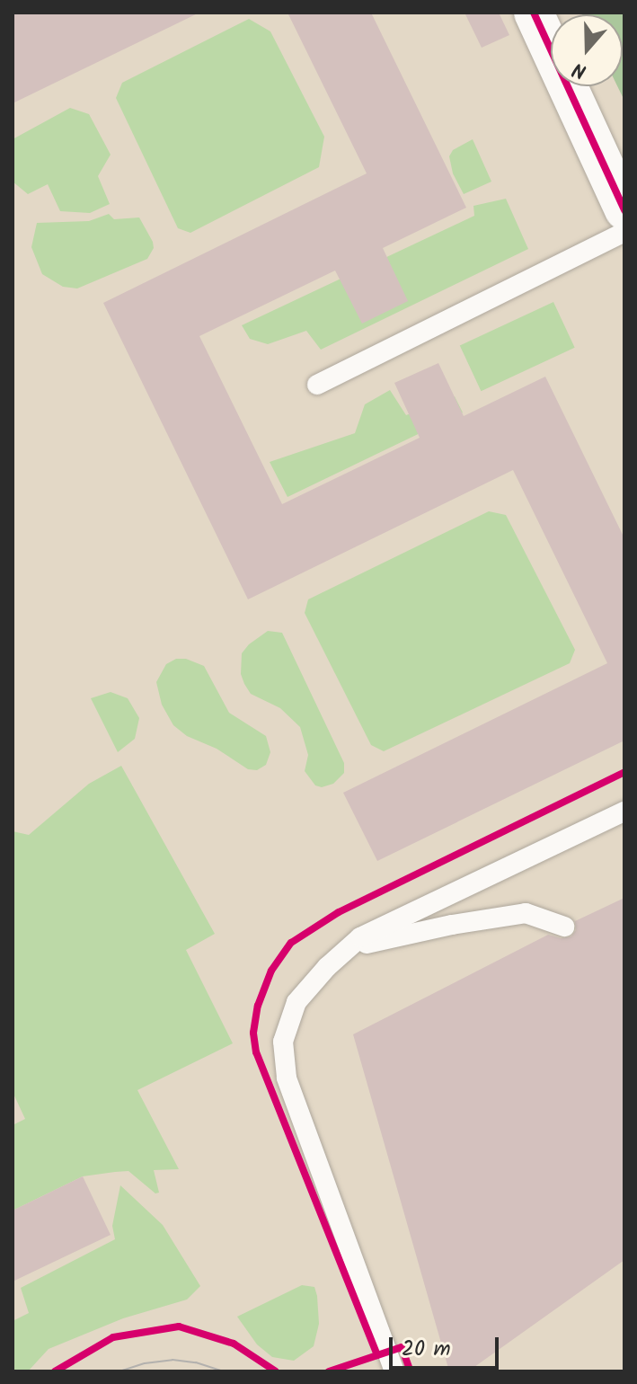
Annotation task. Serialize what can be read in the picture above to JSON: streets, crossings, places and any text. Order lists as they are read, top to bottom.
{
  "scale_bar": "20 m",
  "north": "bottom"
}
